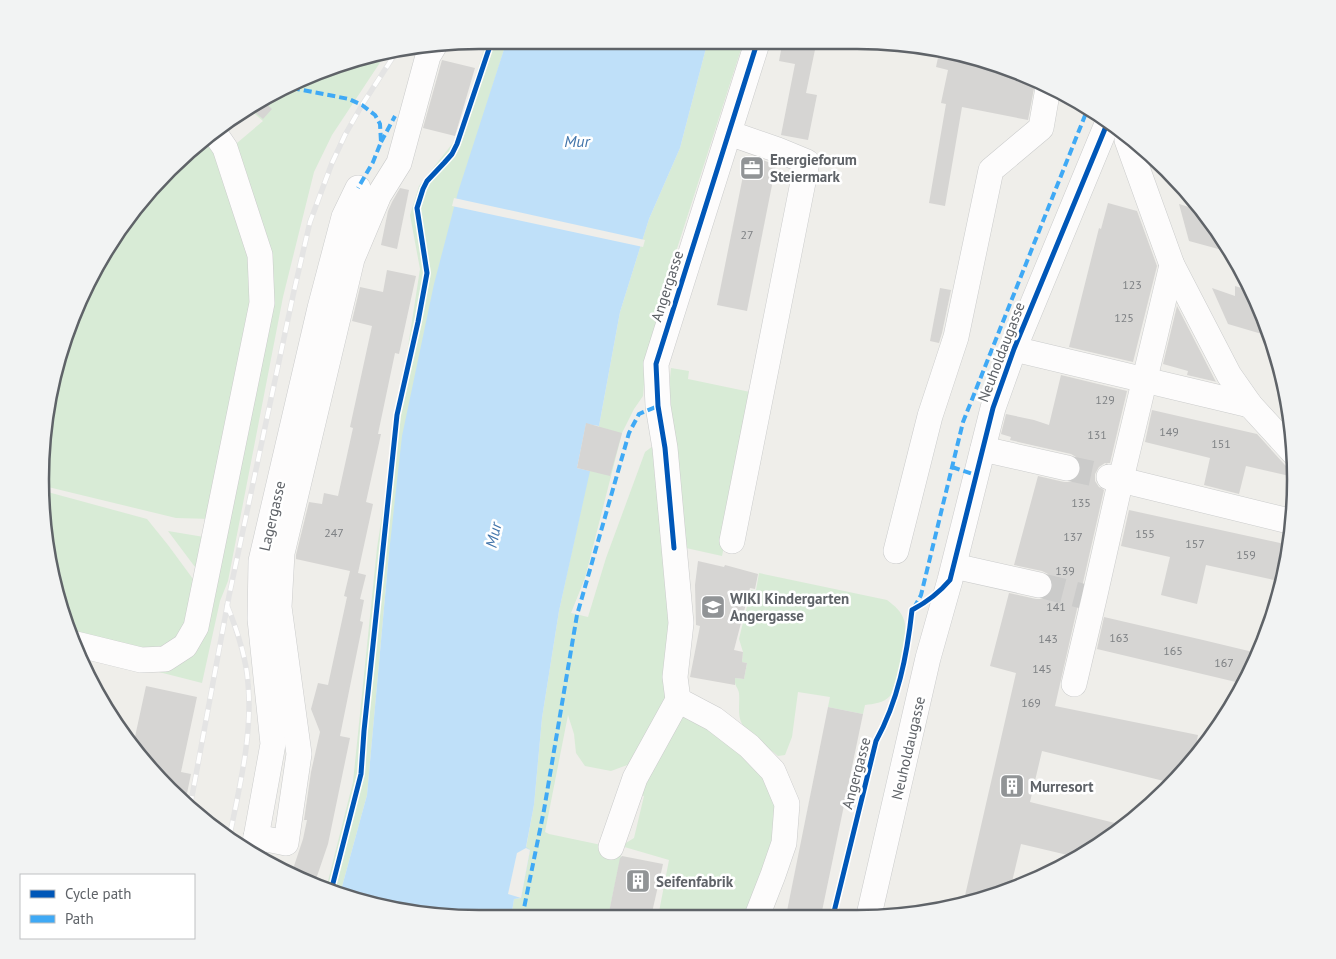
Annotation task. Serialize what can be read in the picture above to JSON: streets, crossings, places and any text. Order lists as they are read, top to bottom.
{
  "streets": {
    "street": ["Angergasse", "Neuholdaugasse", "Lagergasse"]
  },
  "water": ["Mur"],
  "places": {
    "office": ["Energieforum Steiermark"],
    "school or university": ["WIKI Kindergarten Angergasse"],
    "building": ["Murresort", "Seifenfabrik"]
  },
  "house_numbers": [
    "27",
    "123",
    "125",
    "129",
    "149",
    "131",
    "151",
    "135",
    "247",
    "155",
    "137",
    "157",
    "159",
    "139",
    "141",
    "163",
    "143",
    "165",
    "167",
    "145",
    "169"
  ],
  "legend": ["Cycle path", "Path"]
}
